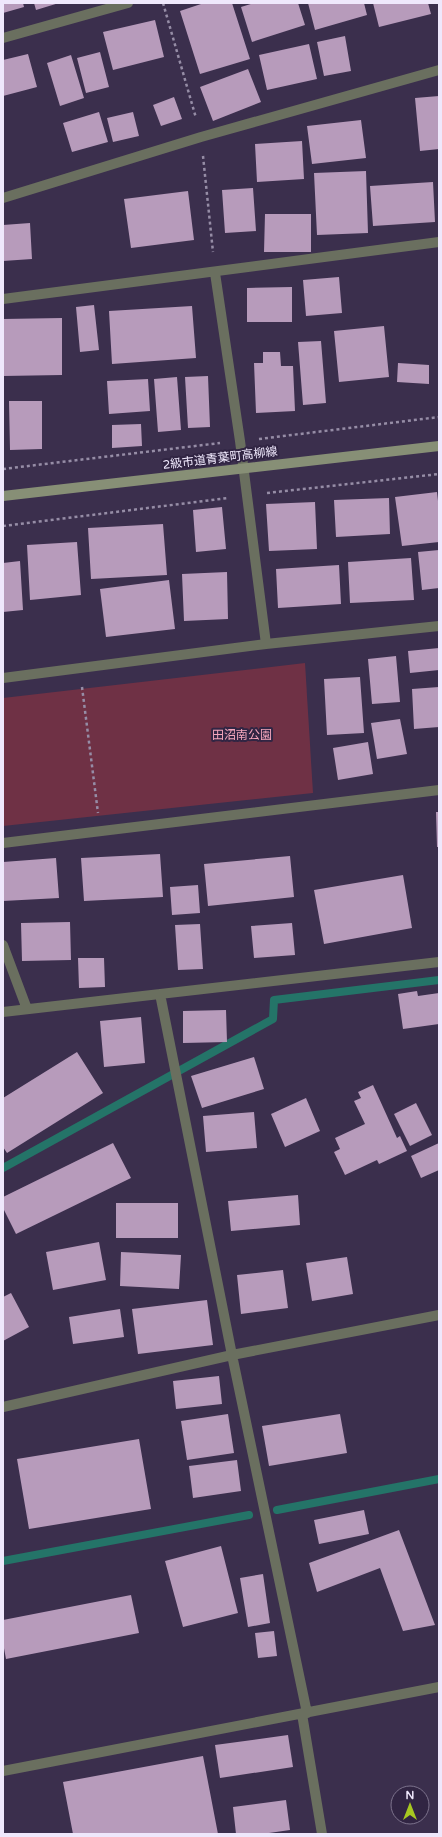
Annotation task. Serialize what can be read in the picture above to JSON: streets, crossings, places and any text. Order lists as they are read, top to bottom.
{
  "streets": {
    "street": ["2級市道青葉町高柳線"]
  },
  "parks": ["田沼南公園"],
  "north": "top"
}
